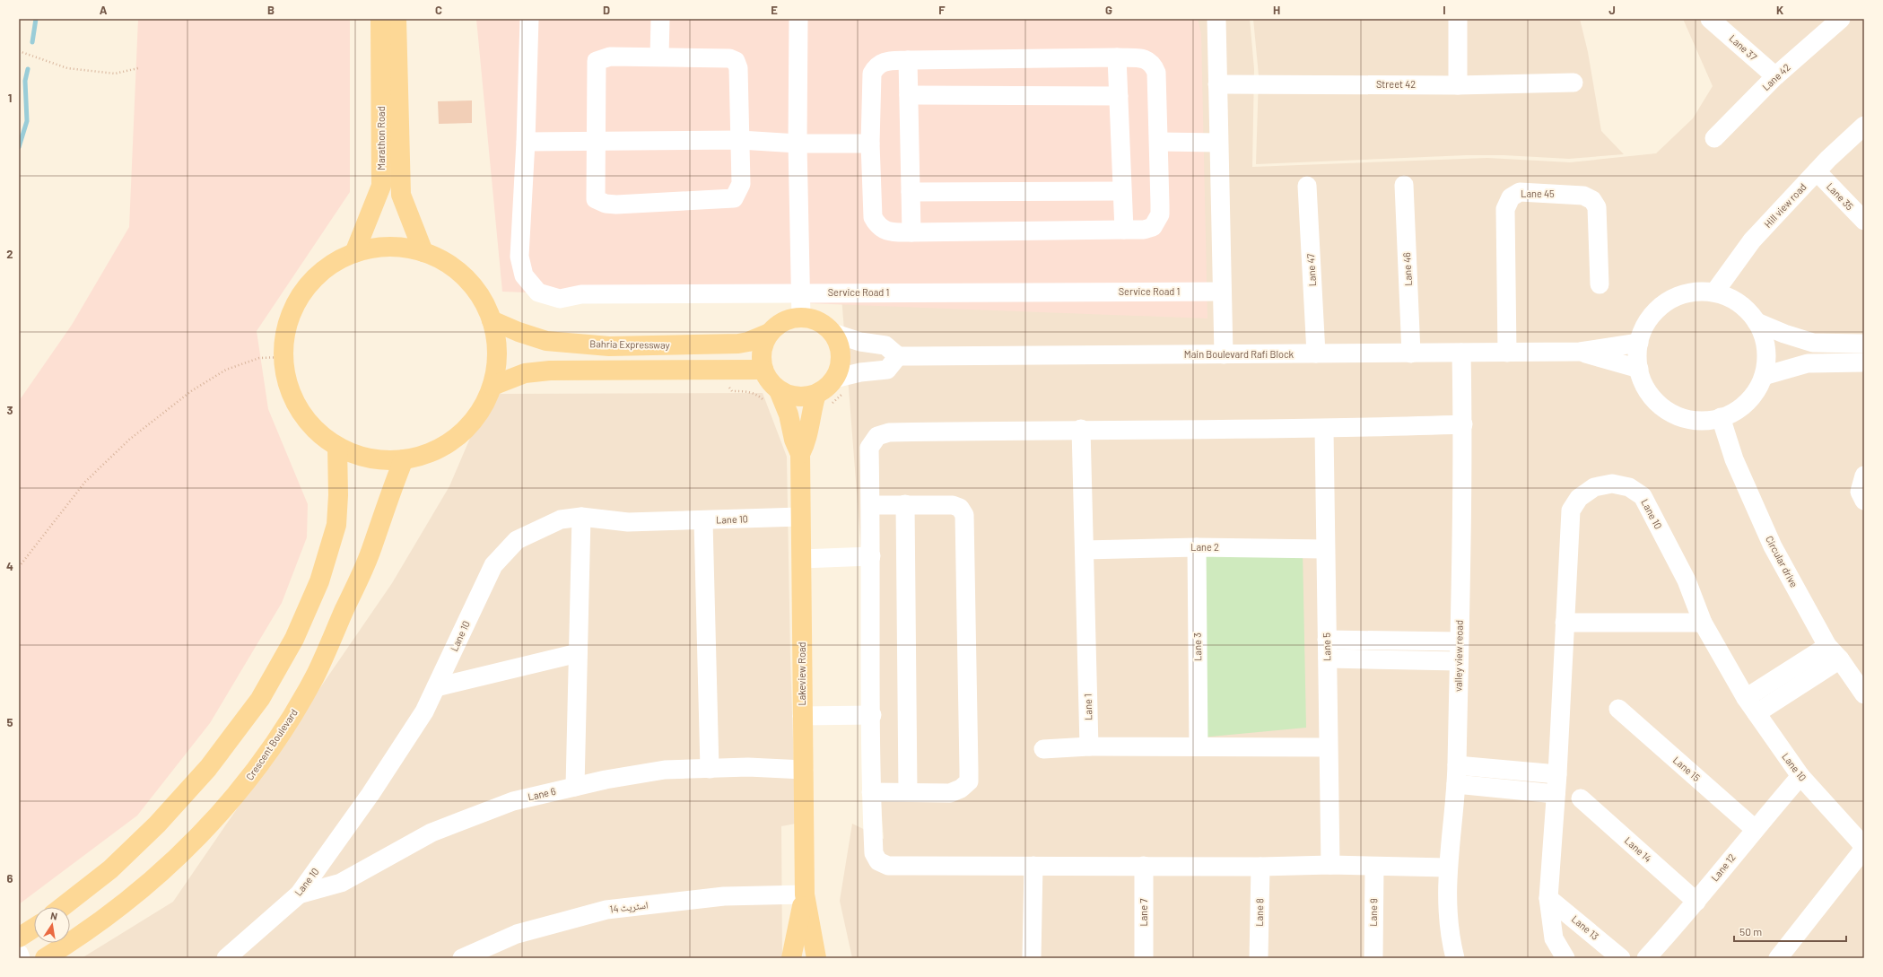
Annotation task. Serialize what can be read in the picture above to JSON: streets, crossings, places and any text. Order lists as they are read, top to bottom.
{
  "streets": {
    "main road": [
      "Marathon Road",
      "Bahria Expressway",
      "Lakeview Road",
      "Crescent Boulevard"
    ],
    "street": [
      "Lane 37",
      "Lane 42",
      "Street 42",
      "Lane 45",
      "Lane 35",
      "Hill view road",
      "Lane 46",
      "Lane 47",
      "Service Road 1",
      "Main Boulevard Rafi Block",
      "Lane 10",
      "Lane 2",
      "Circular drive",
      "Lane 3",
      "Lane 5",
      "valley view reoad",
      "Lane 1",
      "Lane 15",
      "Lane 6",
      "Lane 14",
      "Lane 12",
      "اسٹریٹ 14",
      "Lane 7",
      "Lane 8",
      "Lane 9",
      "Lane 13"
    ]
  },
  "crossings": [
    ["Lane 37", "Lane 42"],
    ["Lane 45", "Main Boulevard Rafi Block"],
    ["Lane 35", "Hill view road"],
    ["Lane 46", "Main Boulevard Rafi Block"],
    ["Lane 47", "Main Boulevard Rafi Block"],
    ["Main Boulevard Rafi Block", "valley view reoad"],
    ["Lane 10", "Lakeview Road"],
    ["Lane 10", "Lane 6"],
    ["Lane 10", "Lane 12"],
    ["Lane 10", "Lane 13"],
    ["Lane 2", "Lane 3"],
    ["Lane 2", "Lane 5"],
    ["Lane 2", "Lane 1"],
    ["Lakeview Road", "Lane 6"],
    ["Lakeview Road", "اسٹریٹ 14"],
    ["Lane 15", "Lane 12"],
    ["Lane 14", "Lane 12"]
  ],
  "scale_bar": "50 m",
  "north": "top",
  "grid": {
    "columns": [
      "A",
      "B",
      "C",
      "D",
      "E",
      "F",
      "G",
      "H",
      "I",
      "J",
      "K"
    ],
    "rows": [
      "1",
      "2",
      "3",
      "4",
      "5",
      "6"
    ]
  }
}
